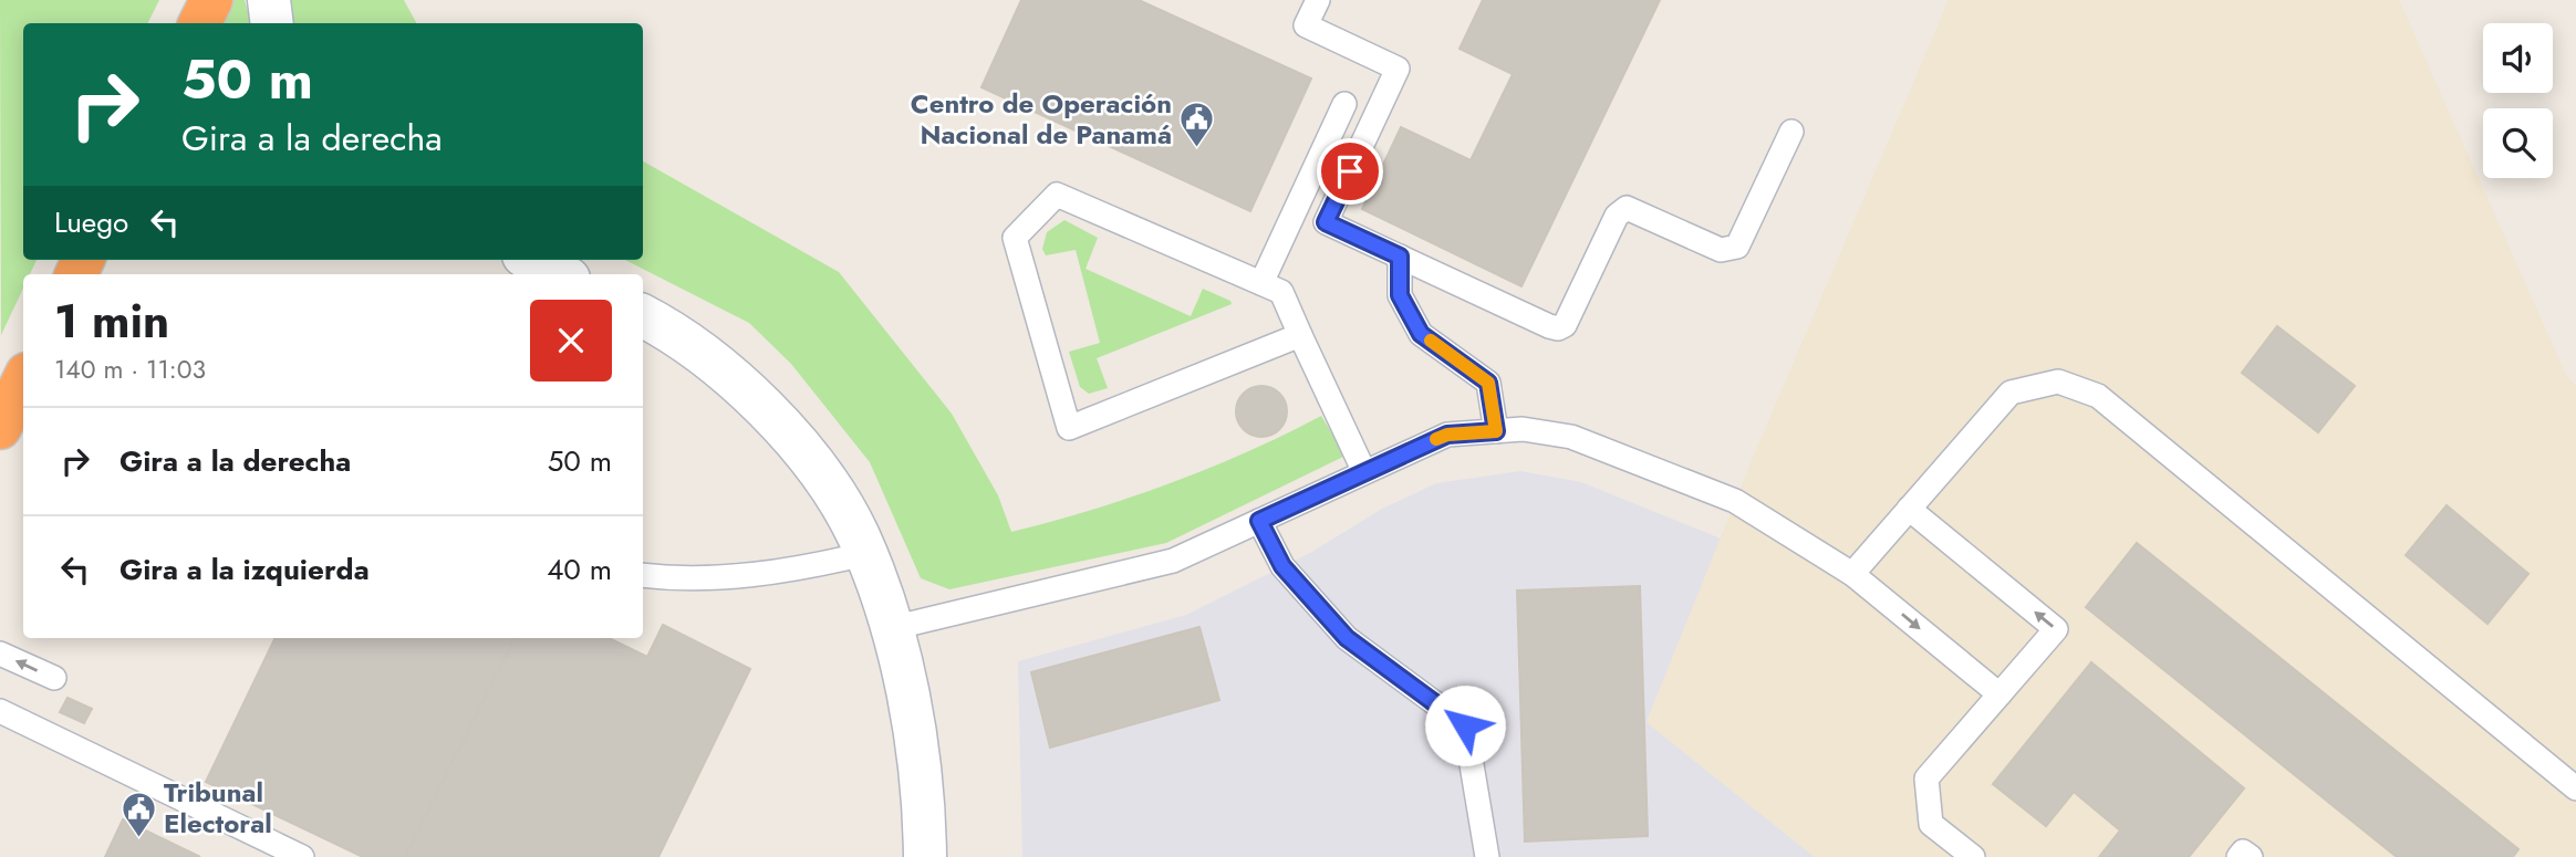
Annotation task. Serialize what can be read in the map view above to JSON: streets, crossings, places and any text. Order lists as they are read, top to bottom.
{
  "places": {
    "public building": ["Centro de Operación Nacional de Panamá", "Tribunal Electoral"]
  },
  "page": {
    "turn": ["50 m", "Gira a la derecha"],
    "then": "Luego",
    "heading": ["1 min", "140 m · 11:03"],
    "list": [
      {
        "name": "Gira a la derecha",
        "value": "50 m"
      },
      {
        "name": "Gira a la izquierda",
        "value": "40 m"
      }
    ]
  }
}
